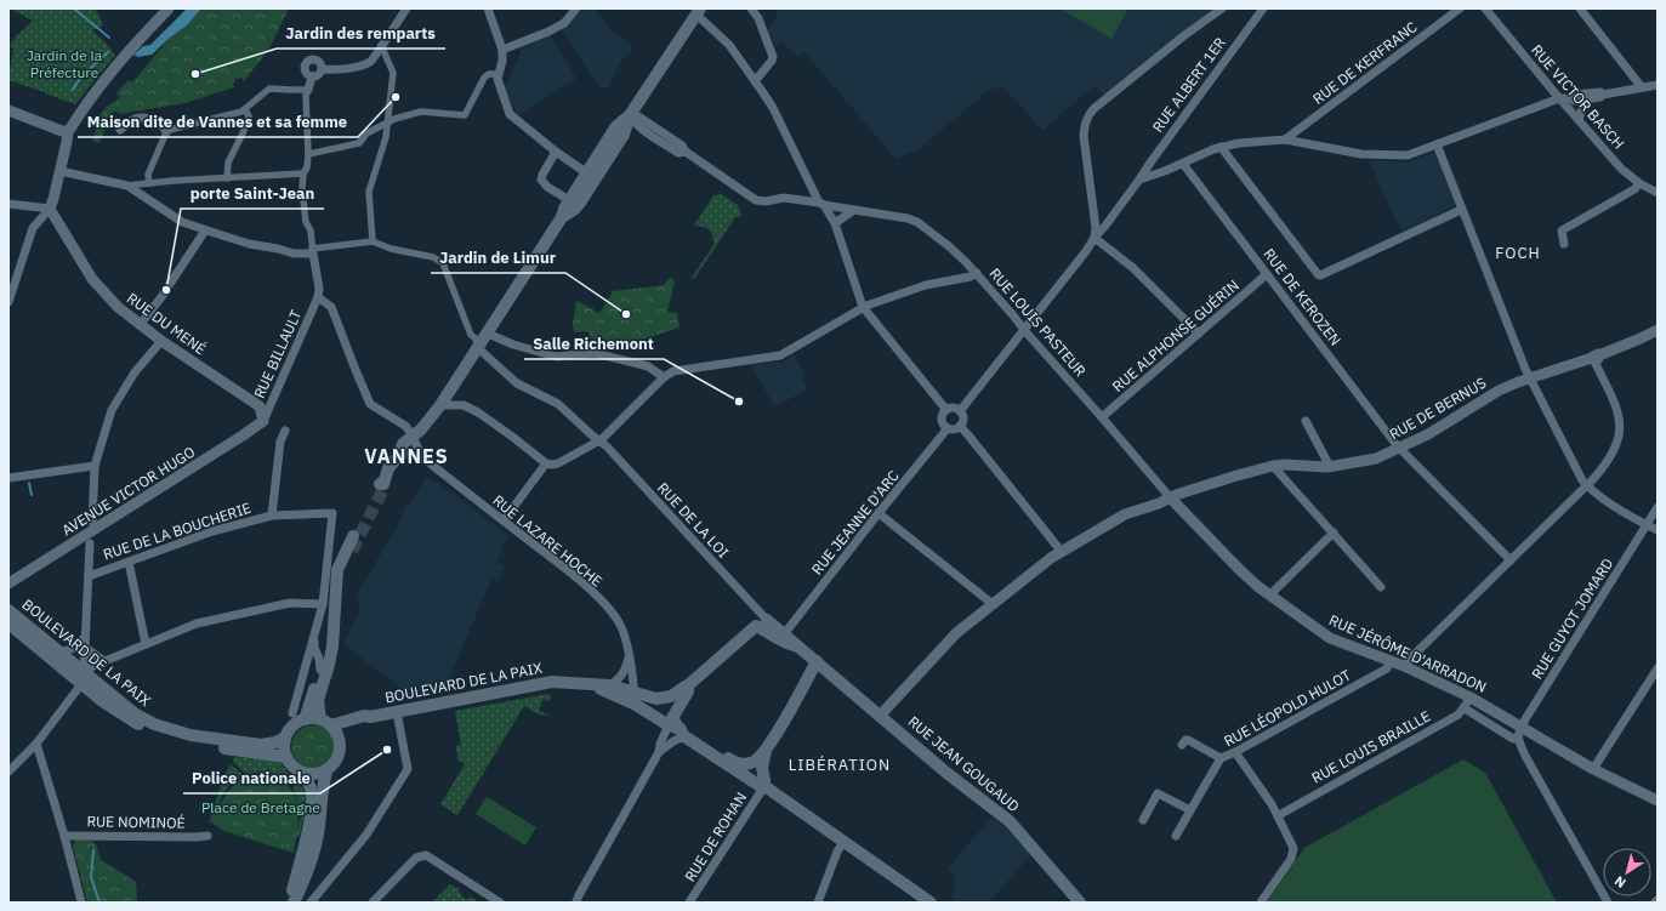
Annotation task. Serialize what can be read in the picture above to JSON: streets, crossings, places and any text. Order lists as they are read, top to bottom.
{
  "streets": {
    "main road": ["BOULEVARD DE LA PAIX", "RUE JEAN GOUGAUD"],
    "street": [
      "RUE DE KERFRANC",
      "RUE ALBERT 1ER",
      "RUE VICTOR BASCH",
      "RUE DE KEROZEN",
      "RUE LOUIS PASTEUR",
      "RUE DU MENÉ",
      "RUE ALPHONSE GUÉRIN",
      "RUE BILLAULT",
      "RUE DE BERNUS",
      "AVENUE VICTOR HUGO",
      "RUE DE LA LOI",
      "RUE JEANNE D'ARC",
      "RUE DE LA BOUCHERIE",
      "RUE LAZARE HOCHE",
      "RUE GUYOT JOMARD",
      "RUE JÉRÔME D'ARRADON",
      "RUE LÉOPOLD HULOT",
      "RUE LOUIS BRAILLE",
      "RUE NOMINOÉ",
      "RUE DE ROHAN"
    ]
  },
  "crossings": [
    ["RUE DE KEROZEN", "RUE ALPHONSE GUÉRIN"],
    ["RUE DE KEROZEN", "RUE DE BERNUS"],
    ["RUE LOUIS PASTEUR", "RUE ALPHONSE GUÉRIN"],
    ["RUE LOUIS PASTEUR", "RUE DE BERNUS"],
    ["RUE LOUIS PASTEUR", "RUE JÉRÔME D'ARRADON"],
    ["RUE DU MENÉ", "RUE BILLAULT"],
    ["RUE DU MENÉ", "AVENUE VICTOR HUGO"],
    ["RUE BILLAULT", "AVENUE VICTOR HUGO"],
    ["RUE BILLAULT", "RUE LAZARE HOCHE"],
    ["RUE DE BERNUS", "RUE JÉRÔME D'ARRADON"],
    ["RUE DE BERNUS", "RUE JEAN GOUGAUD"],
    ["RUE LAZARE HOCHE", "BOULEVARD DE LA PAIX"],
    ["RUE GUYOT JOMARD", "RUE JÉRÔME D'ARRADON"],
    ["RUE JÉRÔME D'ARRADON", "RUE LÉOPOLD HULOT"],
    ["RUE JÉRÔME D'ARRADON", "RUE LOUIS BRAILLE"]
  ],
  "districts": ["FOCH", "VANNES", "LIBÉRATION"],
  "parks": ["Jardin de la Préfecture", "Place de Bretagne"],
  "places": [
    "Jardin des remparts",
    "Maison dite de Vannes et sa femme",
    "porte Saint-Jean",
    "Jardin de Limur",
    "Salle Richemont",
    "Police nationale"
  ],
  "north": "bottom left"
}
